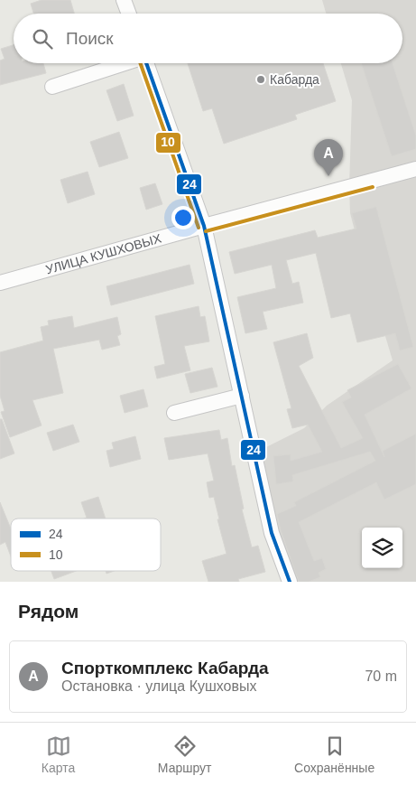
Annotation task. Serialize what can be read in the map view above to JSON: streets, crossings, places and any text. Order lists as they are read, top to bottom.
{
  "streets": {
    "street": ["УЛИЦА КУШХОВЫХ"]
  },
  "places": ["Кабарда"],
  "lines": ["transit line 24", "transit line 10"],
  "legend": ["24", "10"],
  "page": {
    "search": "Поиск",
    "pins": "A",
    "heading": "Рядом",
    "list": [
      {
        "mark": "A",
        "name": "Спорткомплекс Кабарда",
        "note": "Остановка · улица Кушховых",
        "value": "70 m"
      }
    ],
    "nav": ["Карта", "Маршрут", "Сохранённые"]
  }
}
